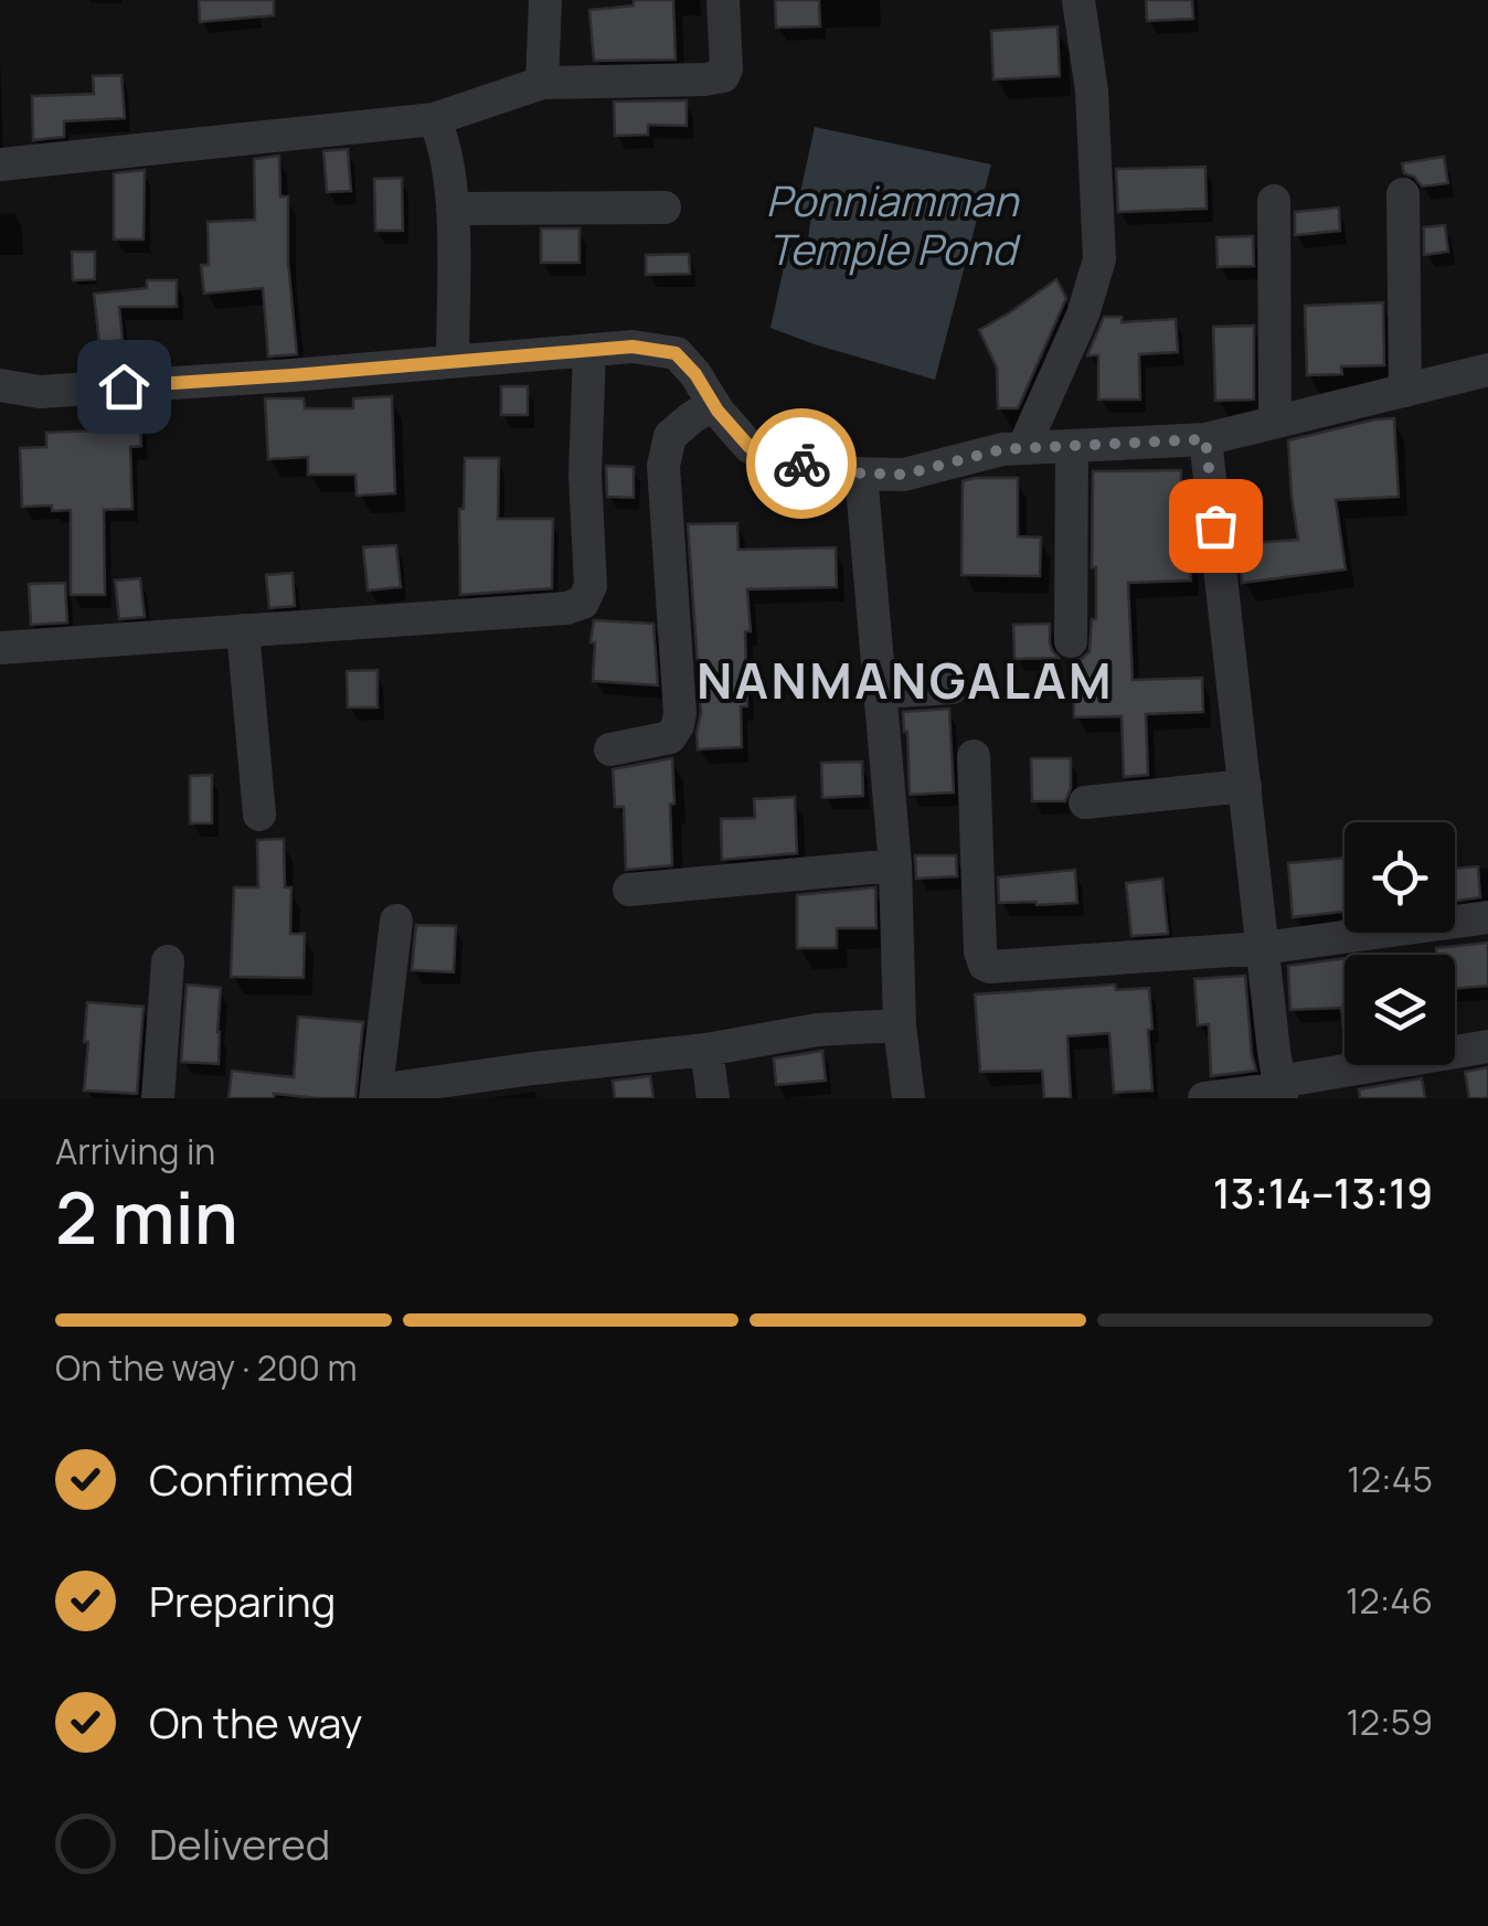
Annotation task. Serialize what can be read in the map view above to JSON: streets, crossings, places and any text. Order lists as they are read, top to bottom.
{
  "districts": ["NANMANGALAM"],
  "water": ["Ponniamman Temple Pond"],
  "page": {
    "heading": ["2 min", "Arriving in", "13:14–13:19"],
    "bar": "On the way · 200 m",
    "list": [
      ["Confirmed", "12:45"],
      ["Preparing", "12:46"],
      ["On the way", "12:59"],
      "Delivered"
    ]
  }
}
